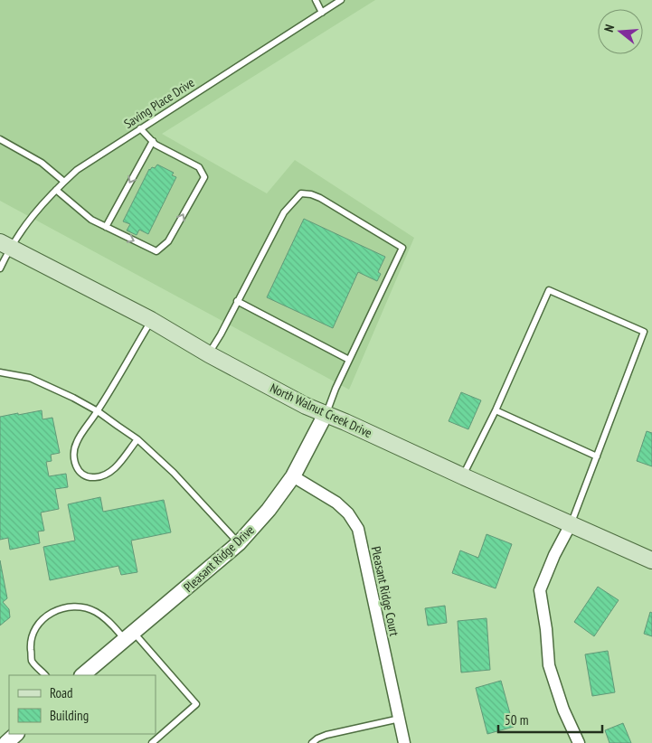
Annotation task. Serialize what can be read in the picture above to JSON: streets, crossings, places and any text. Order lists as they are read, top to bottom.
{
  "streets": {
    "main road": ["North Walnut Creek Drive"],
    "street": ["Pleasant Ridge Drive", "Pleasant Ridge Court"],
    "lane": ["Saving Place Drive"]
  },
  "crossings": [
    ["Saving Place Drive", "North Walnut Creek Drive"],
    ["North Walnut Creek Drive", "Pleasant Ridge Drive"],
    ["Pleasant Ridge Drive", "Pleasant Ridge Court"]
  ],
  "legend": ["Road", "Building"],
  "scale_bar": "50 m",
  "north": "left"
}
